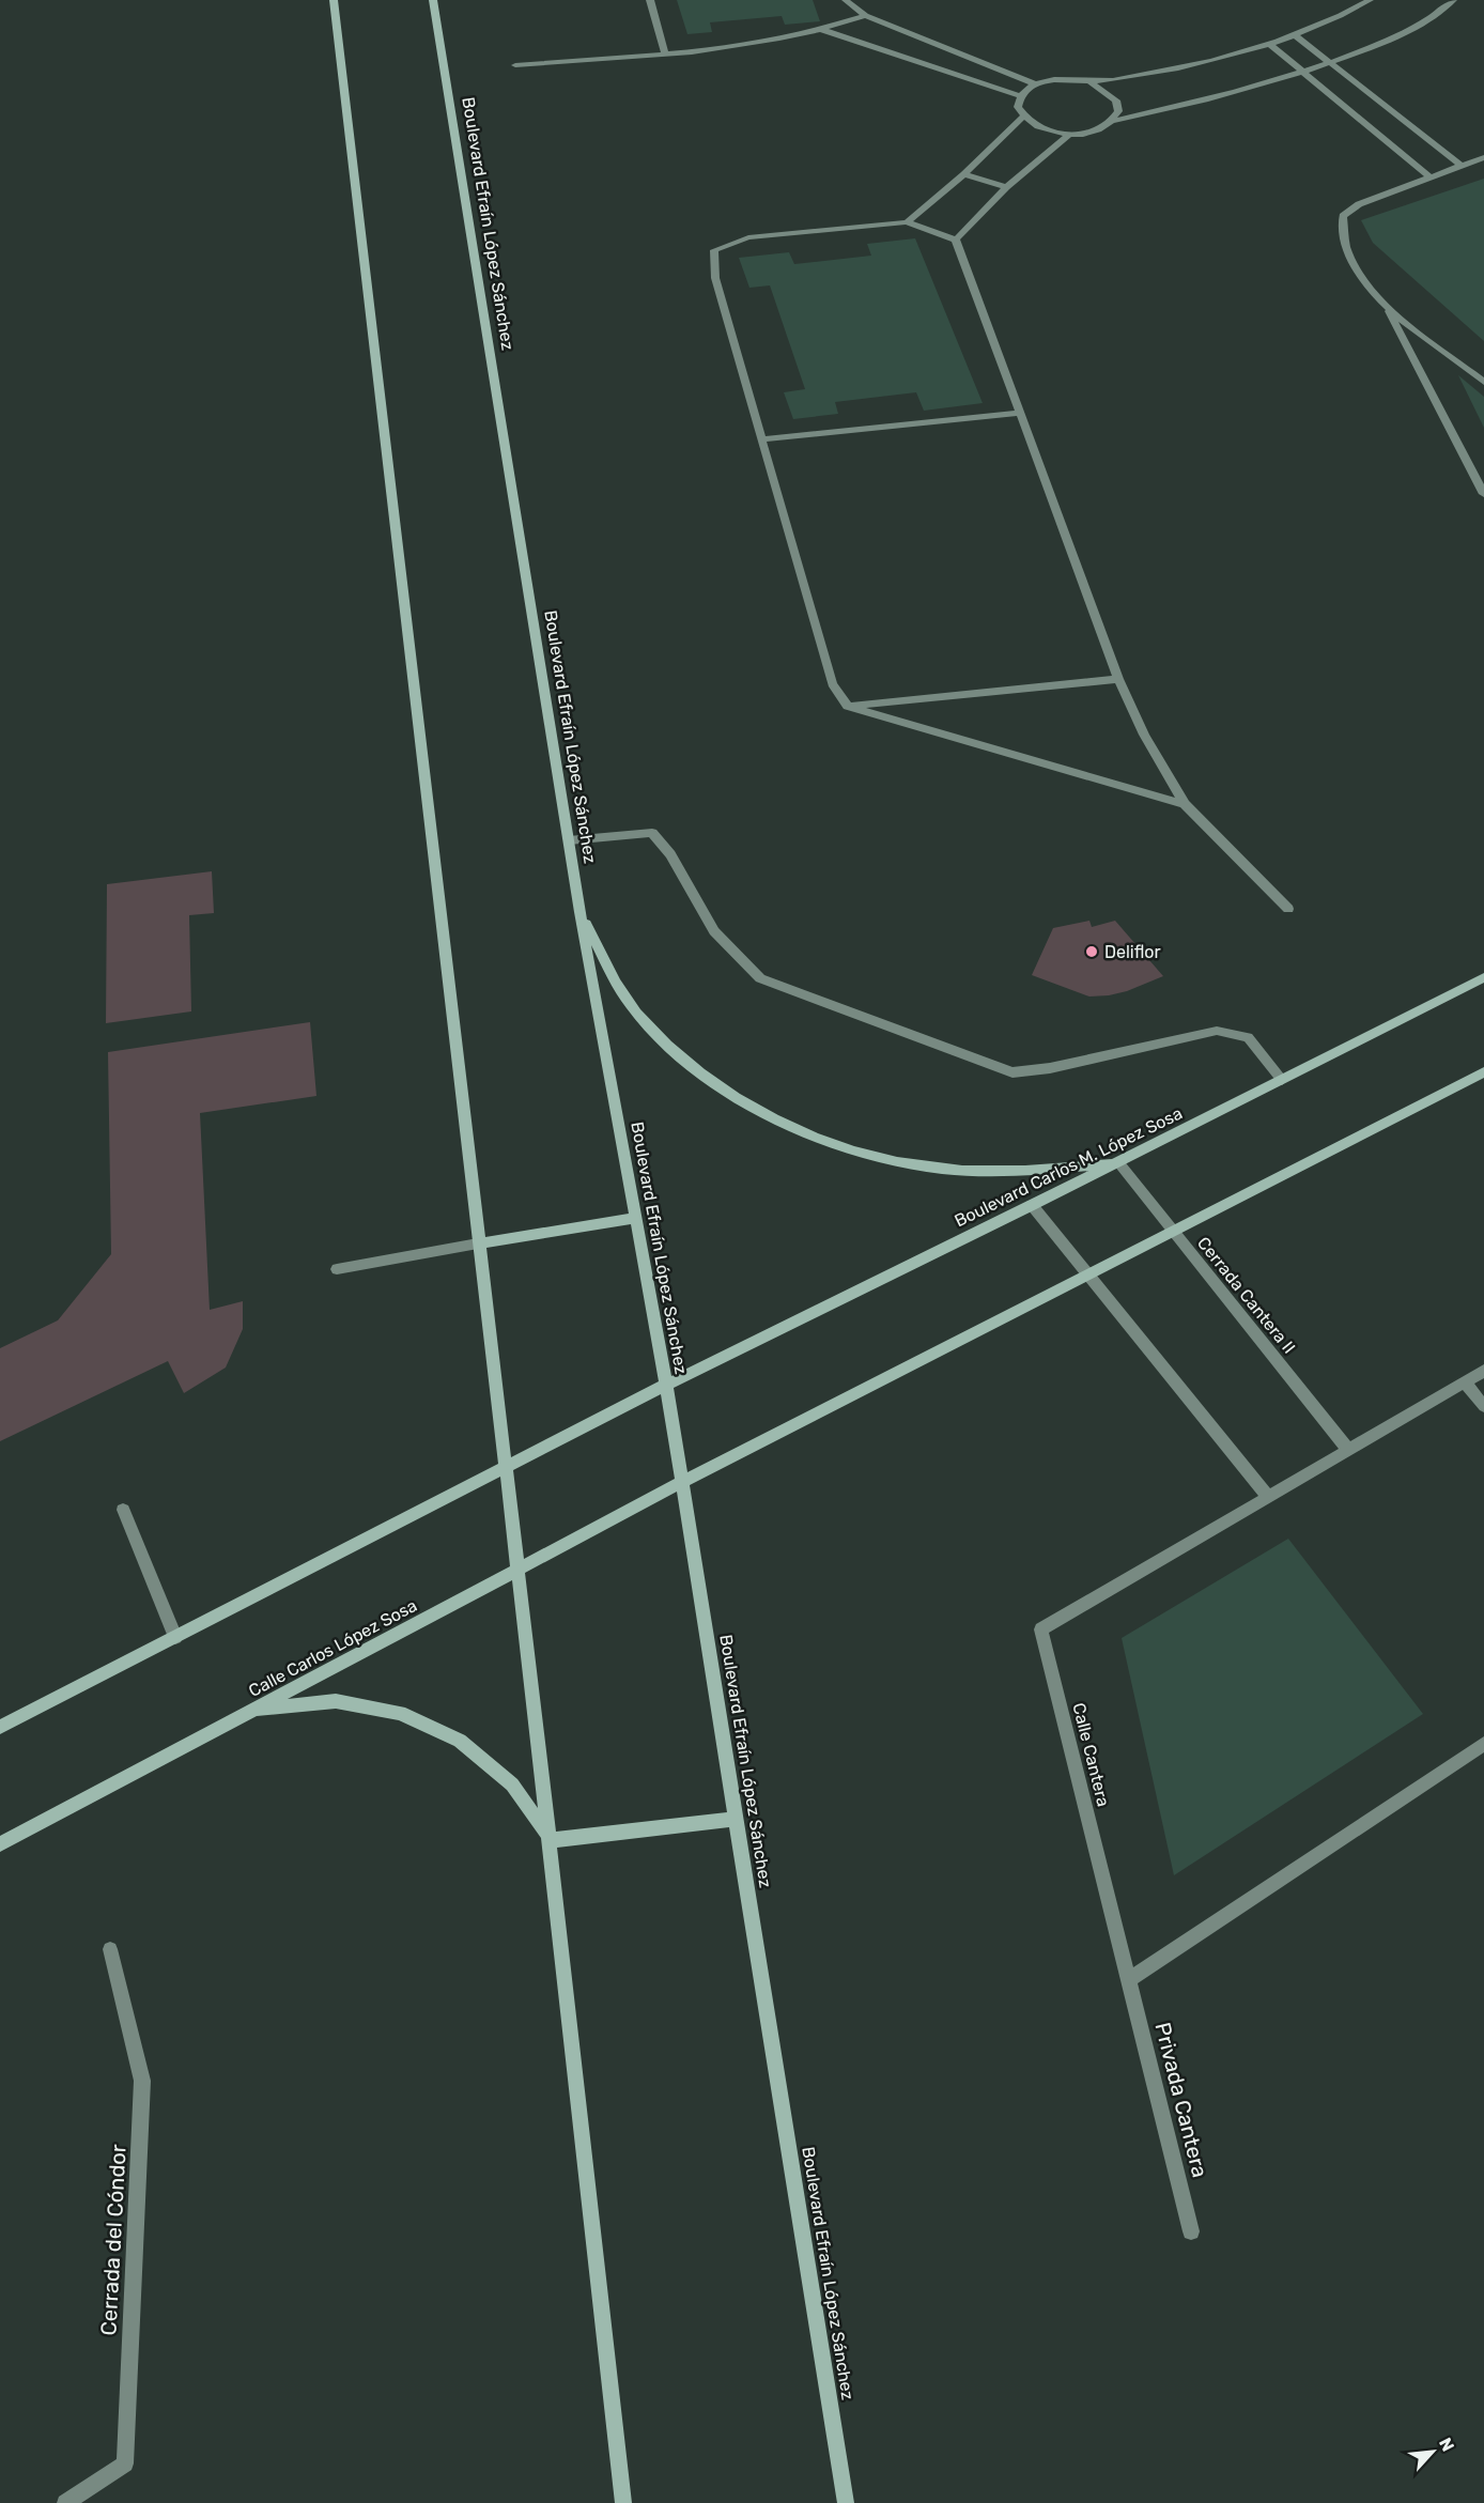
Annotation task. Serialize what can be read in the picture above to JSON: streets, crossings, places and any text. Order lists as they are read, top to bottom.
{
  "streets": {
    "street": [
      "Boulevard Efraín López Sánchez",
      "Boulevard Carlos M. López Sosa",
      "Cerrada Cantera II",
      "Calle Carlos López Sosa",
      "Calle Cantera",
      "Privada Cantera",
      "Cerrada del Cóndor"
    ]
  },
  "crossings": [
    ["Boulevard Efraín López Sánchez", "Boulevard Carlos M. López Sosa"],
    ["Boulevard Efraín López Sánchez", "Calle Carlos López Sosa"],
    ["Boulevard Carlos M. López Sosa", "Cerrada Cantera II"],
    ["Cerrada Cantera II", "Calle Cantera"],
    ["Calle Cantera", "Privada Cantera"]
  ],
  "places": ["Deliflor"],
  "north": "top right"
}
